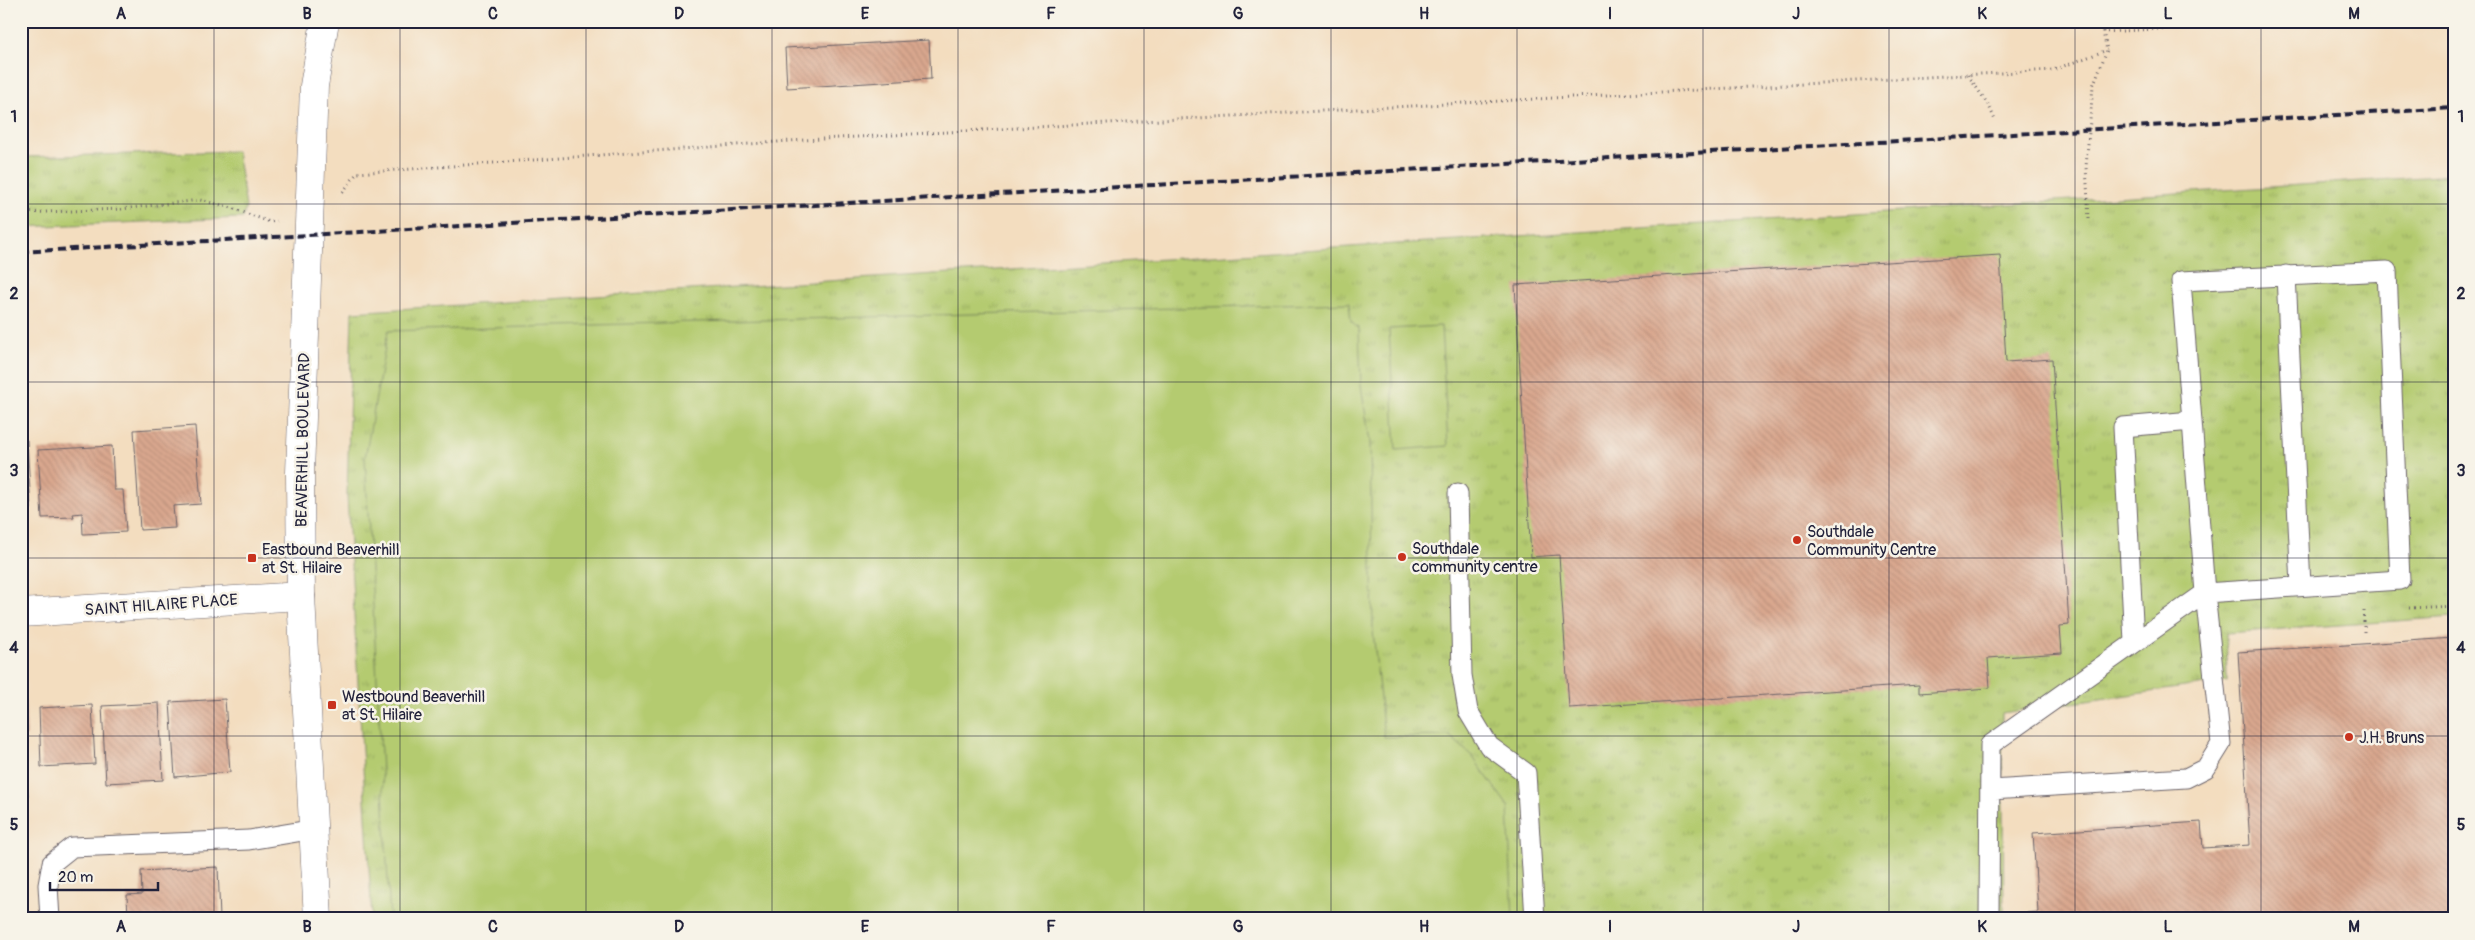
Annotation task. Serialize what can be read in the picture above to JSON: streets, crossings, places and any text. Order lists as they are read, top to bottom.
{
  "streets": {
    "street": ["BEAVERHILL BOULEVARD", "SAINT HILAIRE PLACE"]
  },
  "crossings": [
    ["BEAVERHILL BOULEVARD", "SAINT HILAIRE PLACE"]
  ],
  "places": {
    "other": ["Southdale Community Centre", "Southdale community centre", "J.H. Bruns"],
    "transit": ["Eastbound Beaverhill at St. Hilaire", "Westbound Beaverhill at St. Hilaire"]
  },
  "scale_bar": "20 m",
  "grid": {
    "columns": [
      "A",
      "B",
      "C",
      "D",
      "E",
      "F",
      "G",
      "H",
      "I",
      "J",
      "K",
      "L",
      "M"
    ],
    "rows": [
      "1",
      "2",
      "3",
      "4",
      "5"
    ]
  }
}
